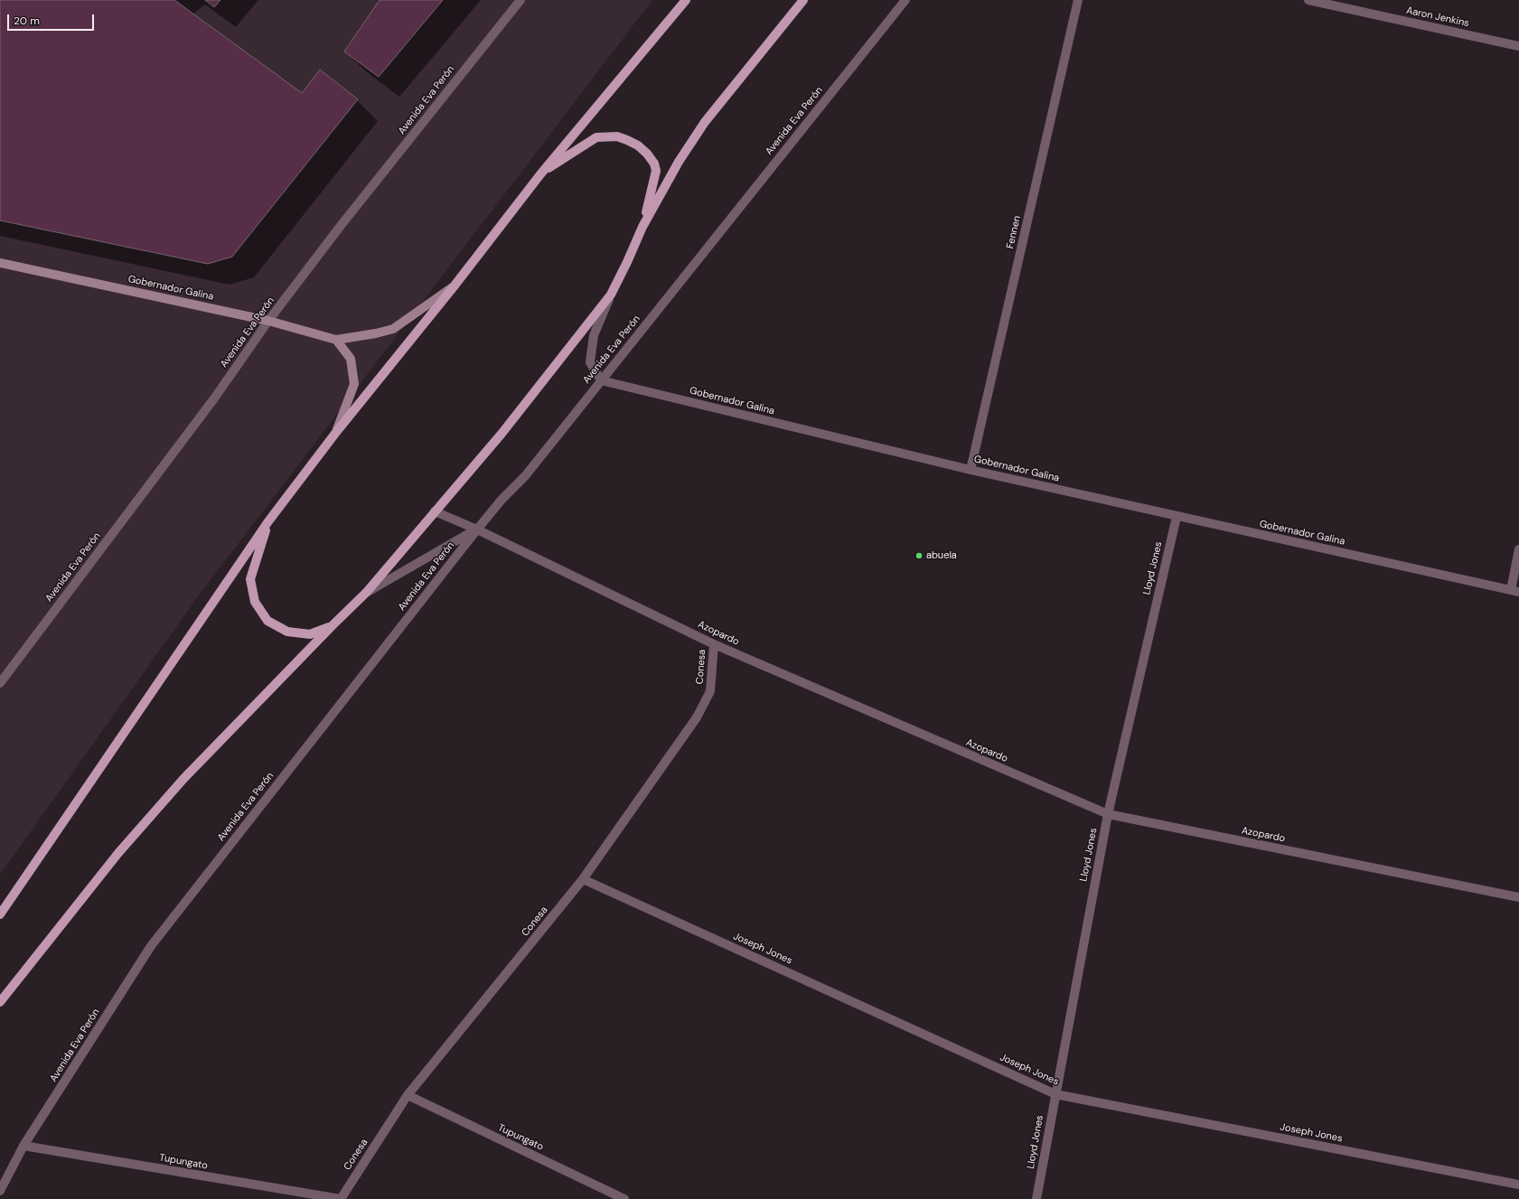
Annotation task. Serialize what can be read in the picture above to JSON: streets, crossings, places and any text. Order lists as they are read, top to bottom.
{
  "streets": {
    "main road": ["Gobernador Galina"],
    "street": [
      "Aaron Jenkins",
      "Avenida Eva Perón",
      "Fennen",
      "Lloyd Jones",
      "Azopardo",
      "Conesa",
      "Joseph Jones",
      "Tupungato"
    ]
  },
  "crossings": [
    ["Avenida Eva Perón", "Gobernador Galina"],
    ["Avenida Eva Perón", "Azopardo"],
    ["Avenida Eva Perón", "Tupungato"],
    ["Fennen", "Gobernador Galina"],
    ["Gobernador Galina", "Lloyd Jones"],
    ["Lloyd Jones", "Azopardo"],
    ["Lloyd Jones", "Joseph Jones"],
    ["Azopardo", "Conesa"],
    ["Conesa", "Joseph Jones"],
    ["Conesa", "Tupungato"]
  ],
  "places": ["abuela"],
  "scale_bar": "20 m"
}
